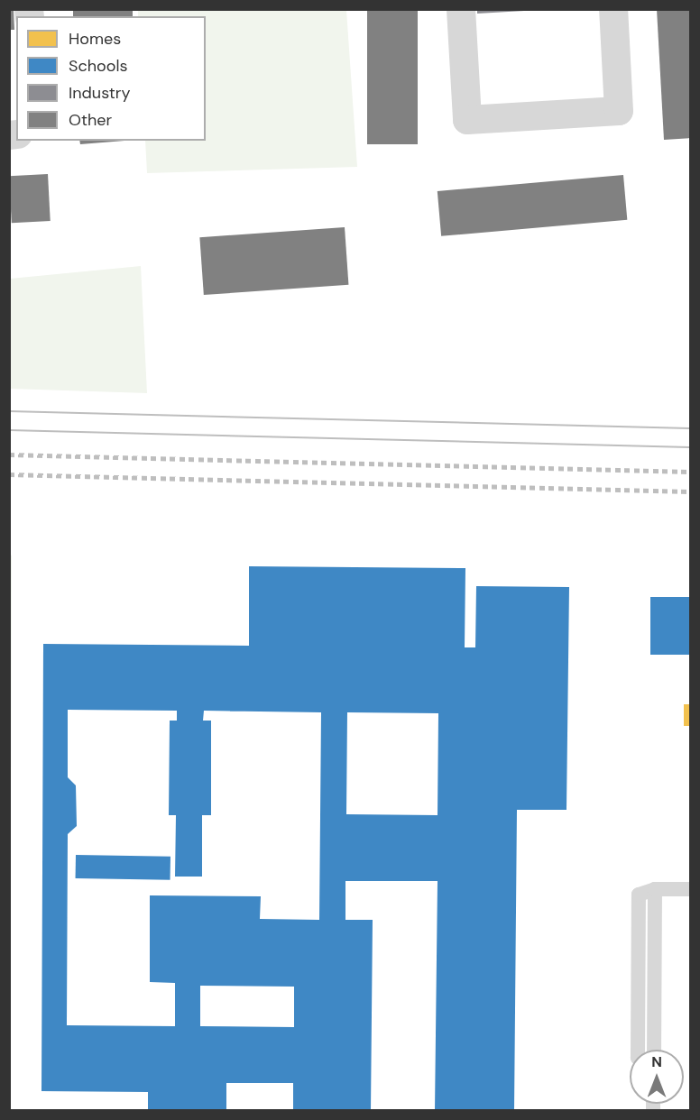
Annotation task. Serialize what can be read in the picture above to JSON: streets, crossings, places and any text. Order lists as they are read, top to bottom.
{
  "legend": [
    "Homes",
    "Schools",
    "Industry",
    "Other"
  ],
  "north": "top"
}
